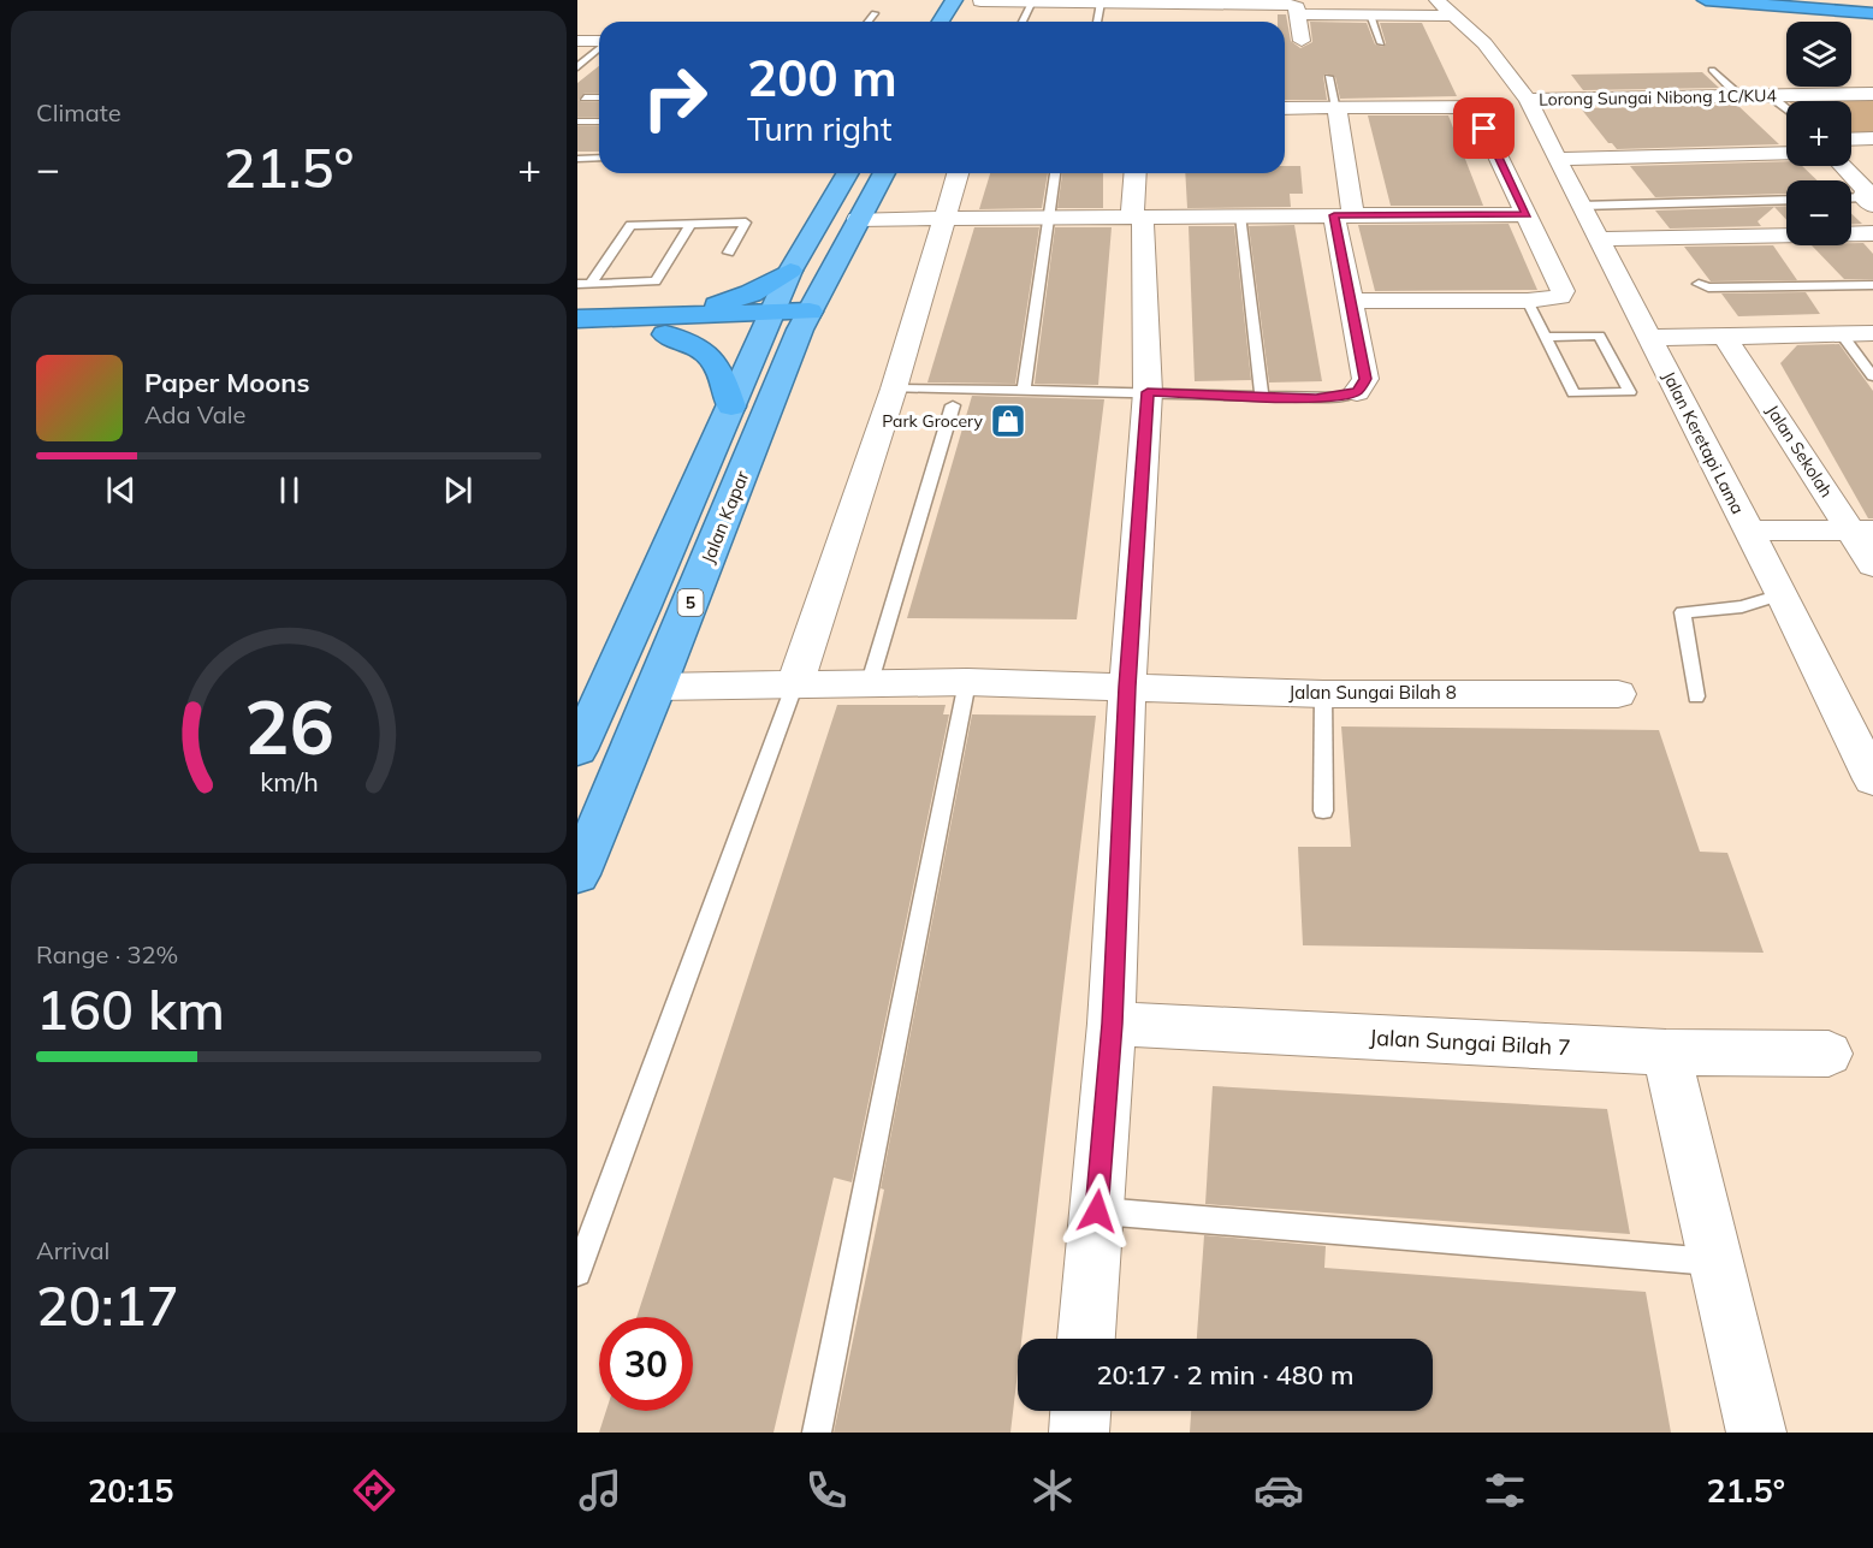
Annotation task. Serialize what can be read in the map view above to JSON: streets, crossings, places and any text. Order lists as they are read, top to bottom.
{
  "streets": {
    "highway": ["Jalan Kapar", "5"],
    "street": [
      "Lorong Sungai Nibong 1C/KU4",
      "Jalan Keretapi Lama",
      "Jalan Sekolah",
      "Jalan Sungai Bilah 8",
      "Jalan Sungai Bilah 7"
    ]
  },
  "crossings": [
    ["Lorong Sungai Nibong 1C/KU4", "Jalan Keretapi Lama"],
    ["Jalan Kapar", "Jalan Sungai Bilah 8"]
  ],
  "places": {
    "shop": ["Park Grocery"]
  },
  "page": {
    "tile": [
      "Climate",
      ["Range · 32%", "160 km"],
      ["Arrival", "20:17"]
    ],
    "map_buttons": ["+", "−"],
    "turn": ["200 m", "Turn right"],
    "heat": ["−", "21.5°", "+"],
    "song": ["Paper Moons", "Ada Vale"],
    "limit": "30",
    "trip": "20:17 · 2 min · 480 m",
    "tabs": ["20:15", "21.5°"],
    "gauge": ["26", "km/h"]
  }
}
